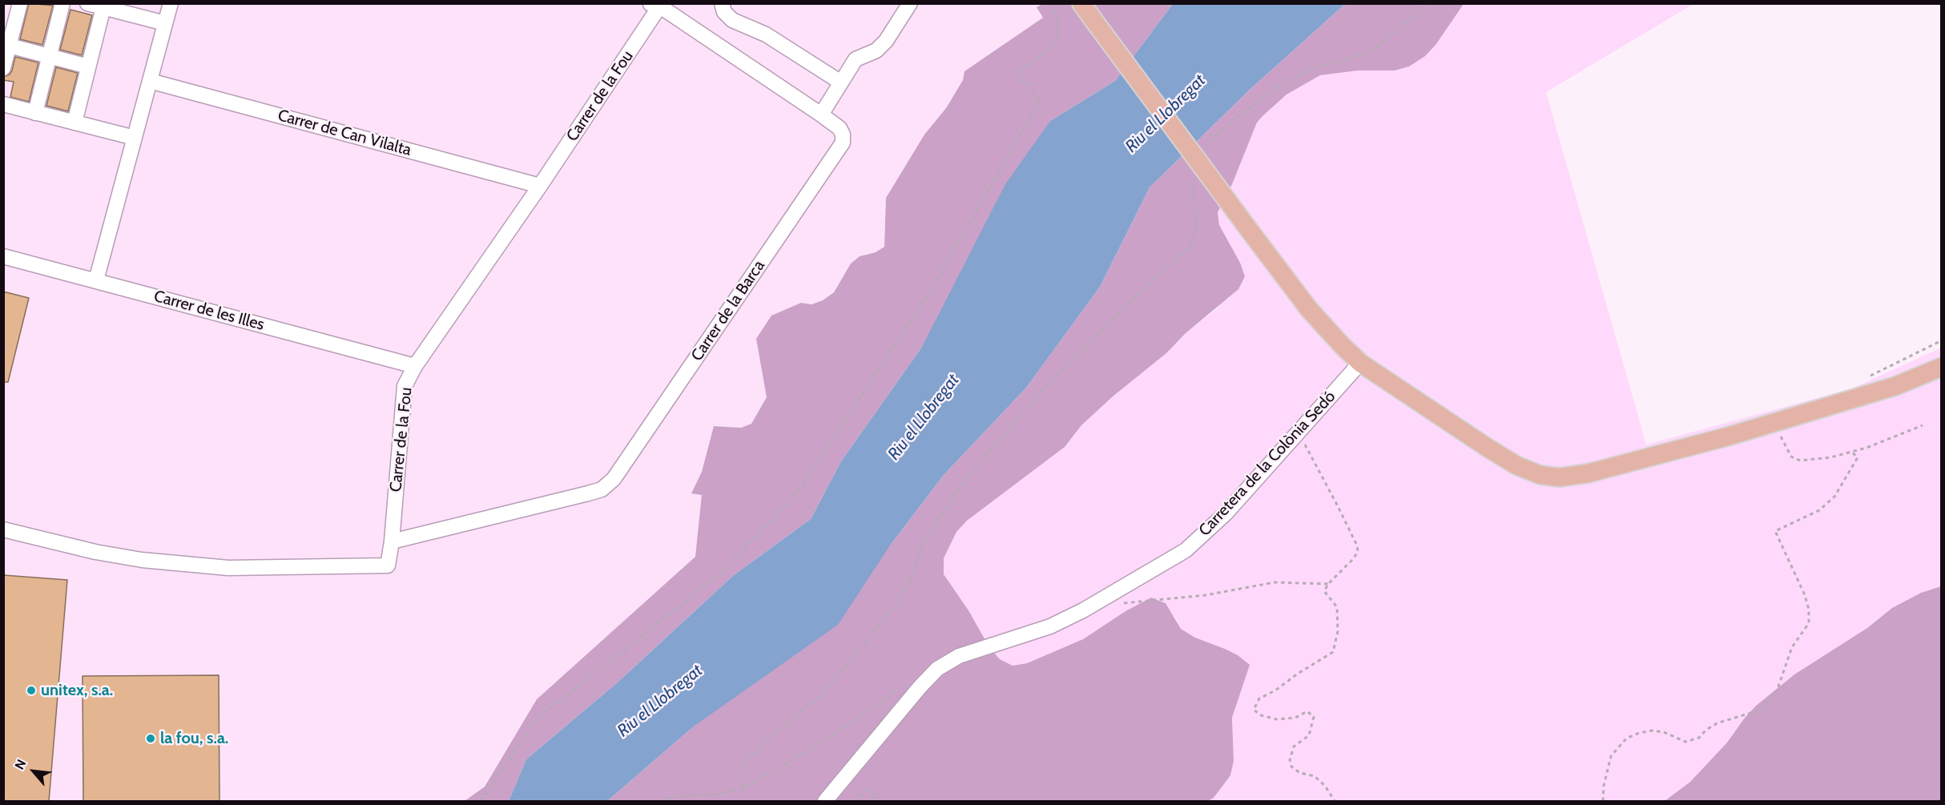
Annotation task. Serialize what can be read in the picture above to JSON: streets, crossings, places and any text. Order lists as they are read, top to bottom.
{
  "streets": {
    "street": [
      "Carrer de la Fou",
      "Carrer de Can Vilalta",
      "Carrer de les Illes",
      "Carrer de la Barca",
      "Carretera de la Colònia Sedó"
    ]
  },
  "crossings": [
    ["Carrer de la Fou", "Carrer de Can Vilalta"],
    ["Carrer de la Fou", "Carrer de les Illes"],
    ["Carrer de la Fou", "Carrer de la Barca"]
  ],
  "water": ["Riu el Llobregat"],
  "places": ["unitex, s.a.", "la fou, s.a."],
  "north": "top left"
}
